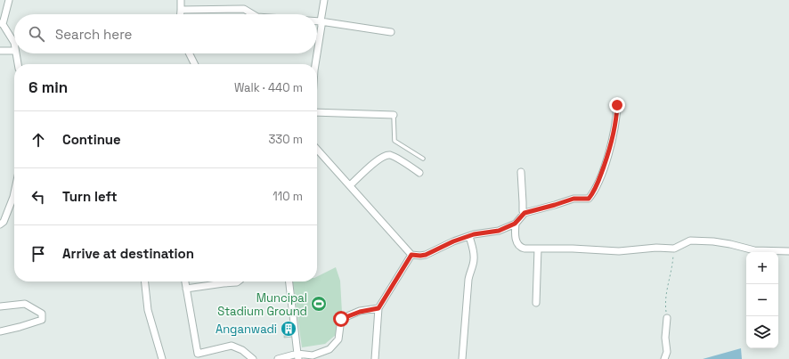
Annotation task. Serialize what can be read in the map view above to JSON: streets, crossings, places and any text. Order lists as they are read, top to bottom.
{
  "places": {
    "sports": ["Muncipal Stadium Ground"],
    "building": ["Anganwadi"]
  },
  "page": {
    "search": "Search here",
    "heading": ["6 min", "Walk · 440 m"],
    "list": [
      ["Continue", "330 m"],
      ["Turn left", "110 m"],
      "Arrive at destination"
    ],
    "map_buttons": ["+", "−"]
  }
}
